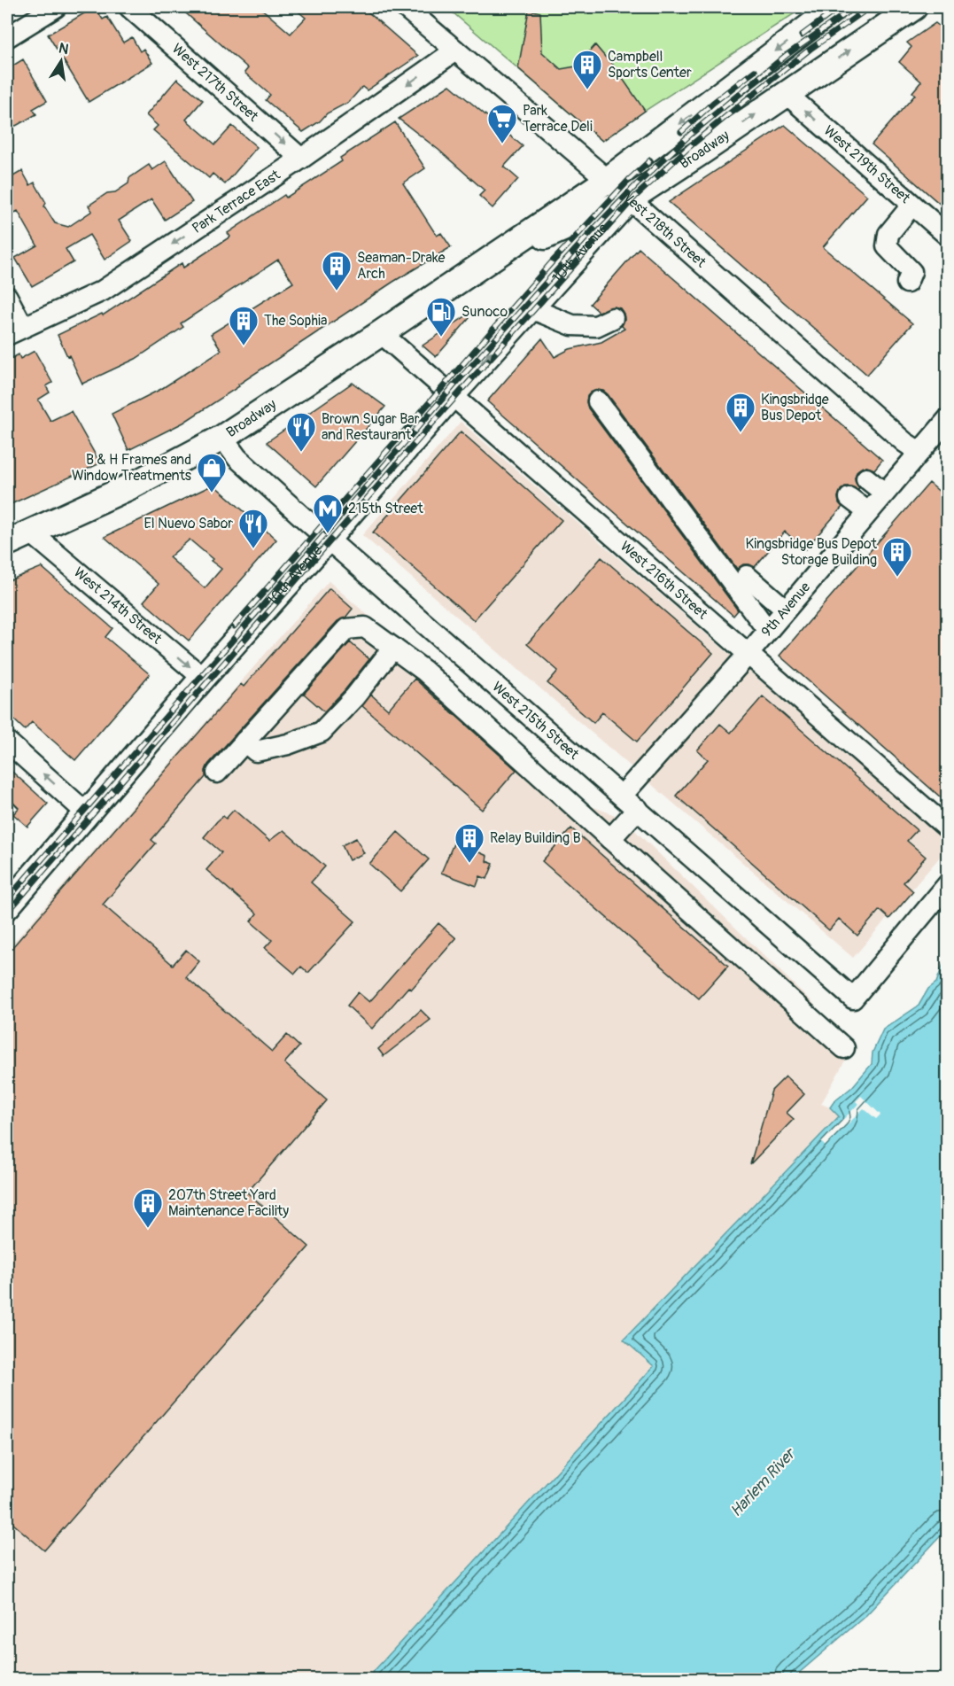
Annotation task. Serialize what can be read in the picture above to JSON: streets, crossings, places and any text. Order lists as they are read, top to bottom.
{
  "streets": {
    "main road": ["Broadway", "10th Avenue"],
    "street": [
      "West 217th Street",
      "West 219th Street",
      "Park Terrace East",
      "West 218th Street",
      "West 216th Street",
      "West 214th Street",
      "9th Avenue",
      "West 215th Street"
    ]
  },
  "crossings": [
    ["West 217th Street", "Park Terrace East"],
    ["Broadway", "West 219th Street"],
    ["Broadway", "West 218th Street"],
    ["Broadway", "10th Avenue"],
    ["Broadway", "West 216th Street"],
    ["Broadway", "West 214th Street"],
    ["Broadway", "West 215th Street"],
    ["Park Terrace East", "West 218th Street"],
    ["West 218th Street", "10th Avenue"],
    ["West 218th Street", "9th Avenue"],
    ["10th Avenue", "West 216th Street"],
    ["10th Avenue", "West 214th Street"],
    ["10th Avenue", "West 215th Street"],
    ["West 216th Street", "9th Avenue"],
    ["9th Avenue", "West 215th Street"]
  ],
  "one_way": ["West 217th Street", "West 219th Street", "Park Terrace East"],
  "water": ["Harlem River"],
  "places": {
    "building": [
      "Campbell Sports Center",
      "Seaman-Drake Arch",
      "The Sophia",
      "Kingsbridge Bus Depot",
      "Kingsbridge Bus Depot Storage Building",
      "Relay Building B",
      "207th Street Yard Maintenance Facility"
    ],
    "supermarket": ["Park Terrace Deli"],
    "fuel station": ["Sunoco"],
    "restaurant": ["Brown Sugar Bar and Restaurant", "El Nuevo Sabor"],
    "shop": ["B & H Frames and Window Treatments"],
    "metro station": ["215th Street"]
  },
  "north": "top"
}
